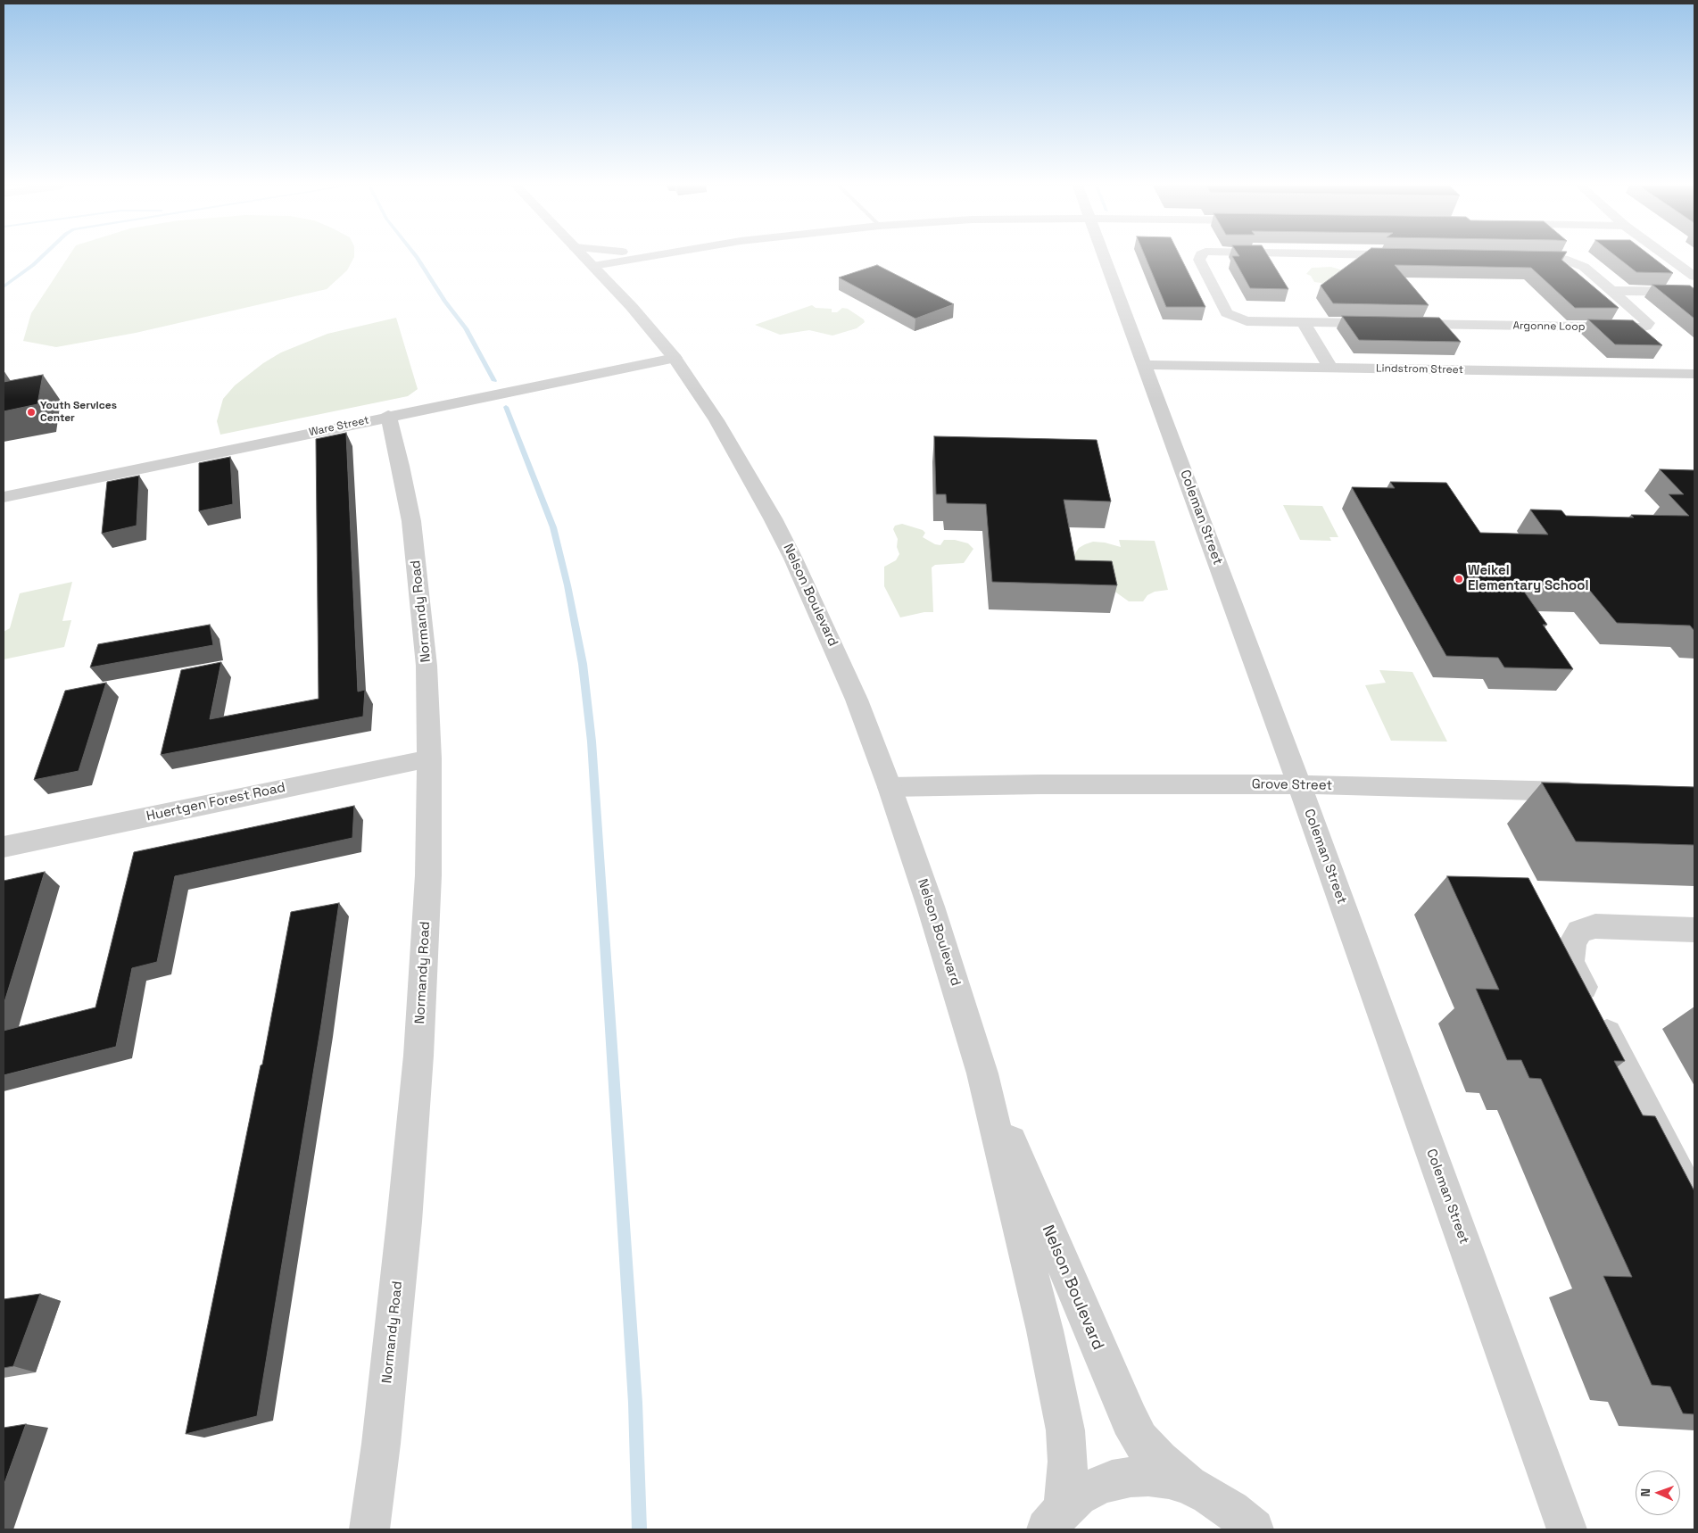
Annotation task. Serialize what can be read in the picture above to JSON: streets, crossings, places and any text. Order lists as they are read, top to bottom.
{
  "streets": {
    "street": [
      "Argonne Loop",
      "Lindstrom Street",
      "Ware Street",
      "Coleman Street",
      "Nelson Boulevard",
      "Normandy Road",
      "Grove Street",
      "Huertgen Forest Road"
    ]
  },
  "crossings": [
    ["Lindstrom Street", "Coleman Street"],
    ["Ware Street", "Nelson Boulevard"],
    ["Ware Street", "Normandy Road"],
    ["Coleman Street", "Grove Street"],
    ["Nelson Boulevard", "Grove Street"],
    ["Normandy Road", "Huertgen Forest Road"]
  ],
  "places": ["Youth Services Center", "Weikel Elementary School"],
  "north": "left"
}
